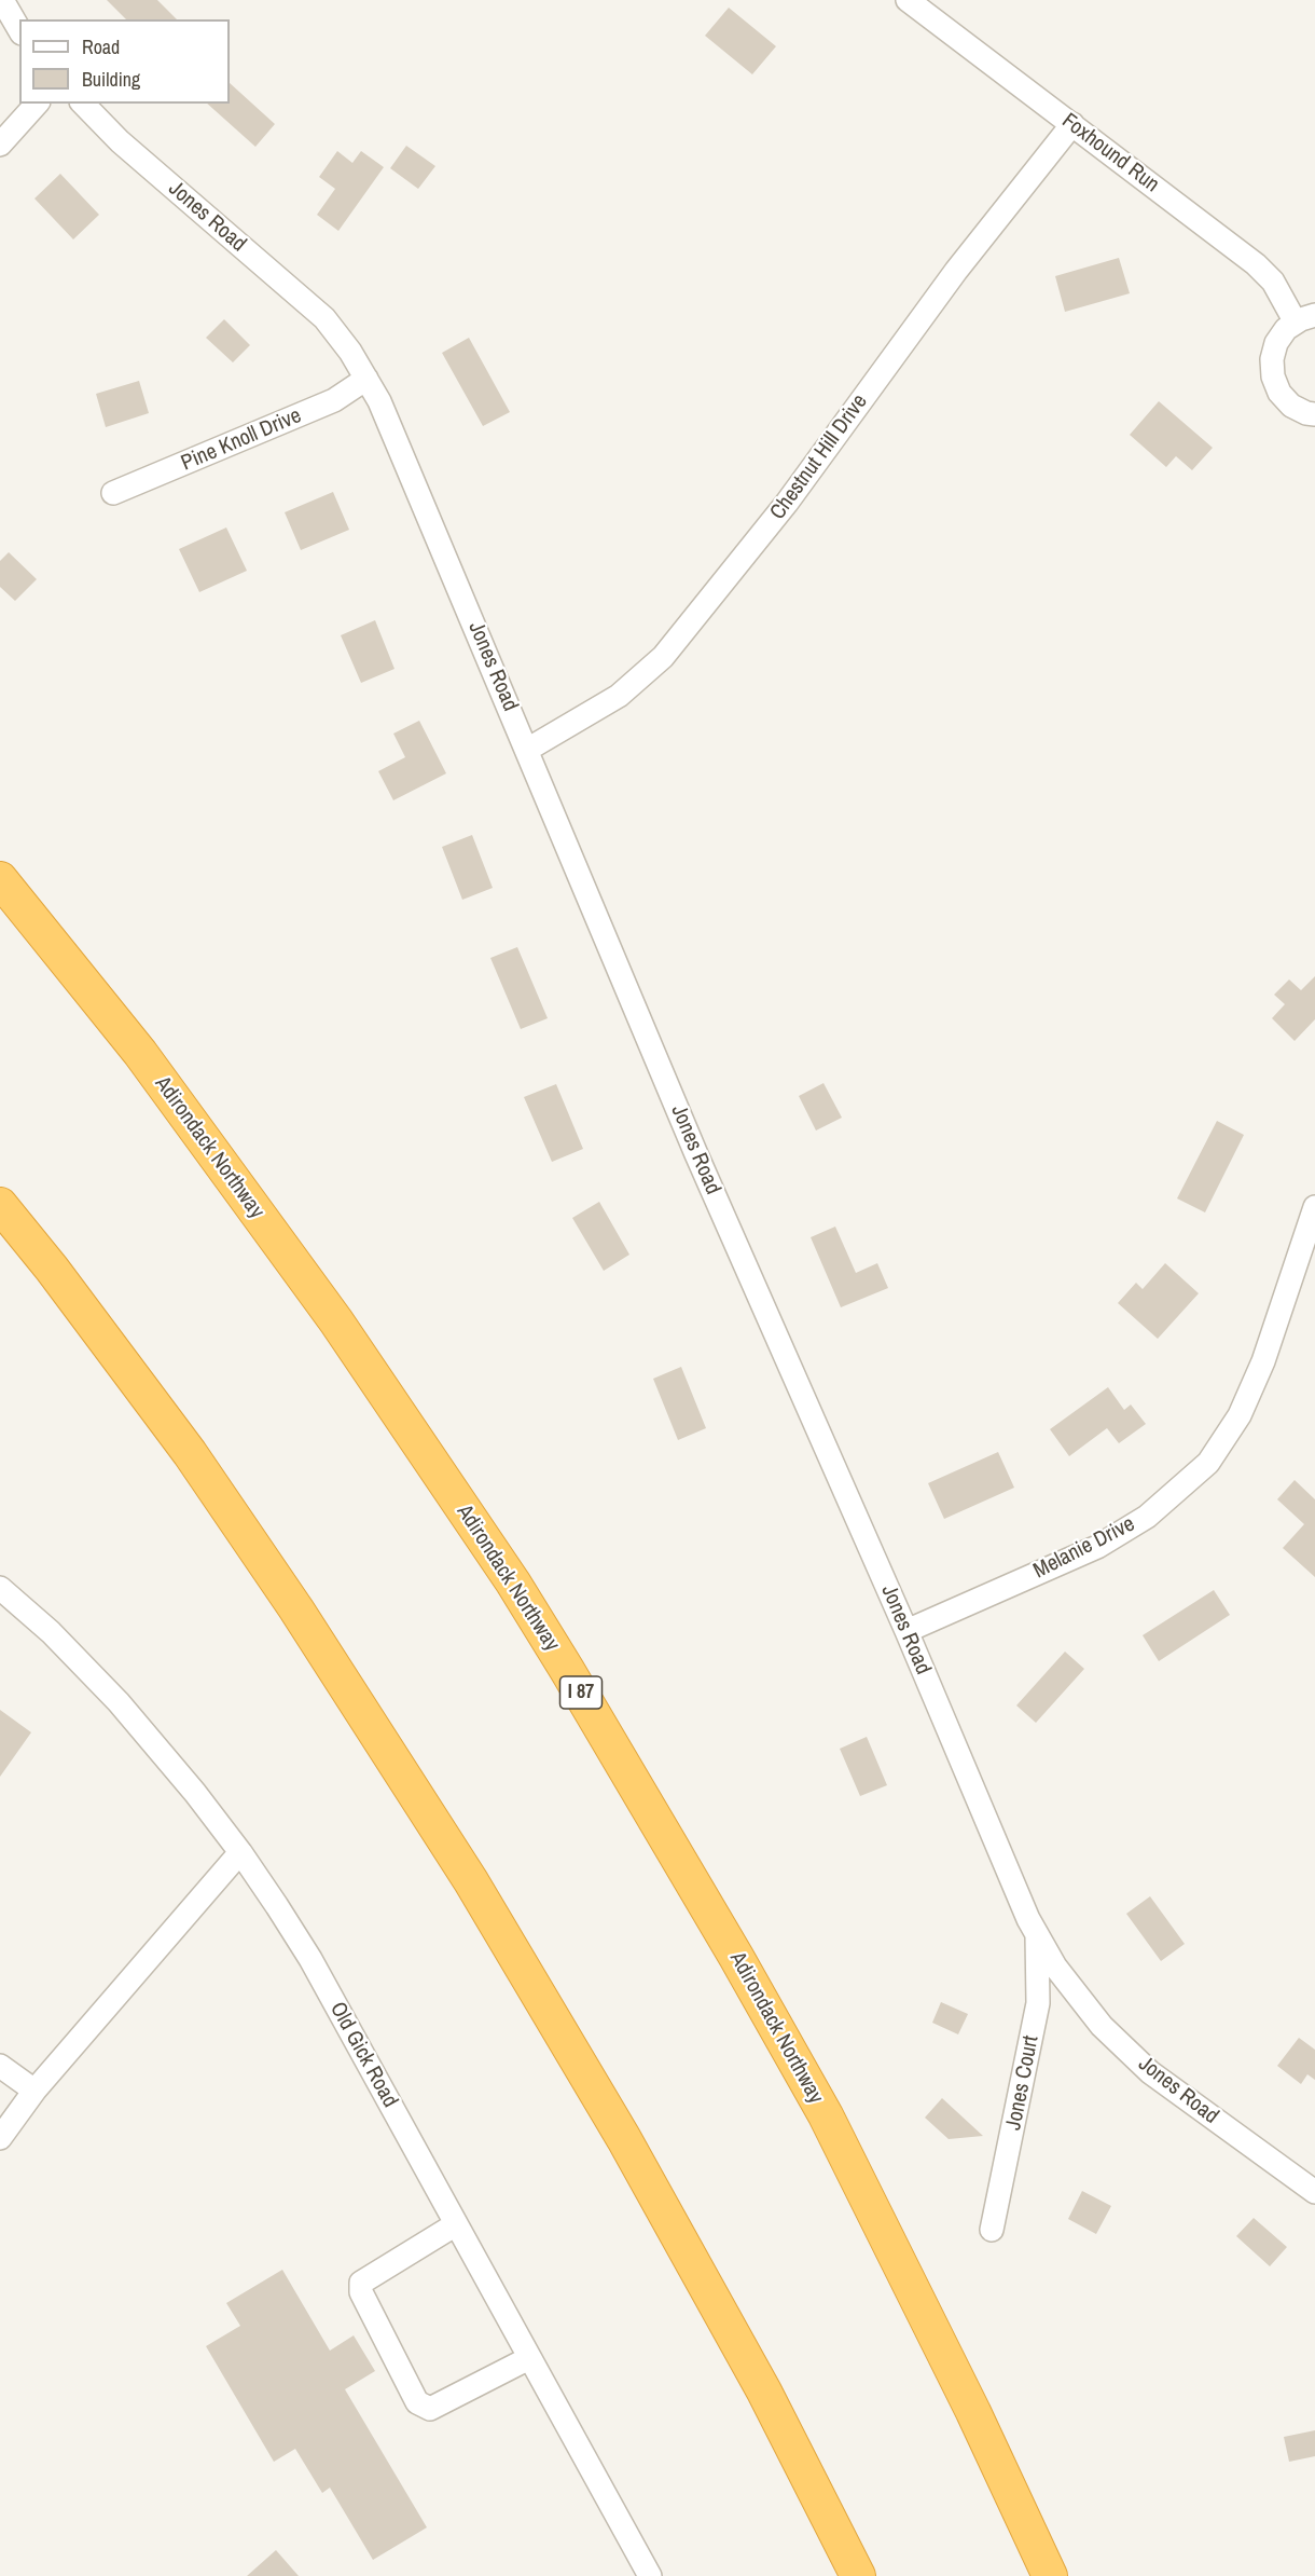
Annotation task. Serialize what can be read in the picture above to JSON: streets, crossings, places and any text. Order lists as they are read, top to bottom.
{
  "streets": {
    "highway": ["Adirondack Northway", "I 87"],
    "street": [
      "Foxhound Run",
      "Jones Road",
      "Pine Knoll Drive",
      "Chestnut Hill Drive",
      "Melanie Drive",
      "Old Gick Road",
      "Jones Court"
    ]
  },
  "crossings": [
    ["Foxhound Run", "Chestnut Hill Drive"],
    ["Jones Road", "Pine Knoll Drive"],
    ["Jones Road", "Chestnut Hill Drive"],
    ["Jones Road", "Melanie Drive"],
    ["Jones Road", "Jones Court"]
  ],
  "legend": ["Road", "Building"]
}
